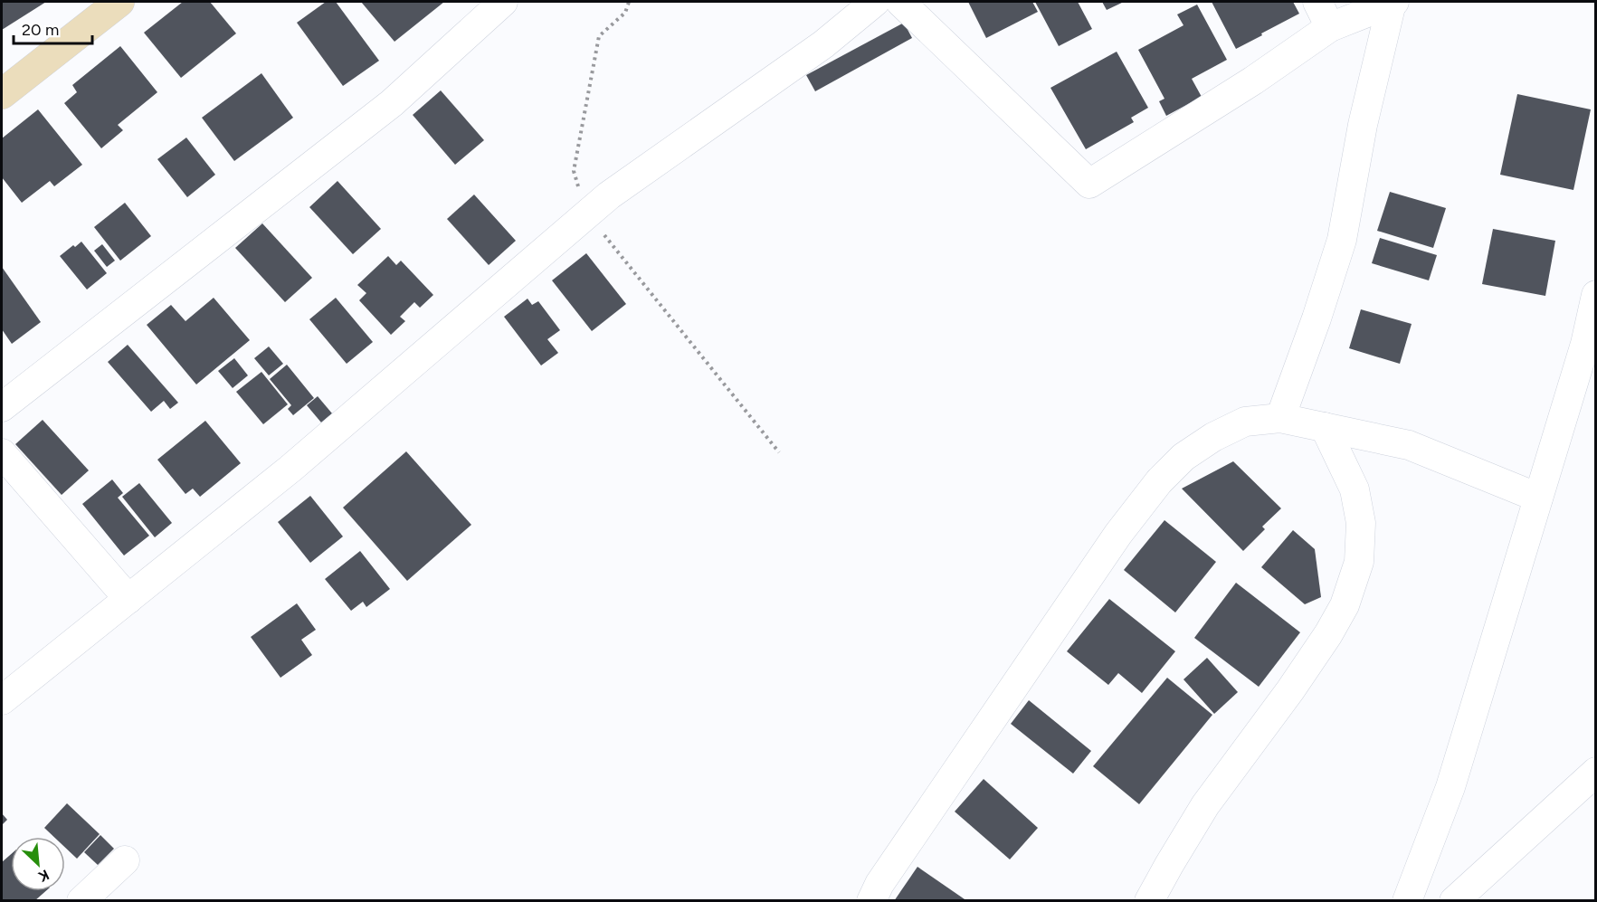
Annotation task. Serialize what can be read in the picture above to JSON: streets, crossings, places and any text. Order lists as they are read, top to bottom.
{
  "scale_bar": "20 m",
  "north": "bottom right"
}
